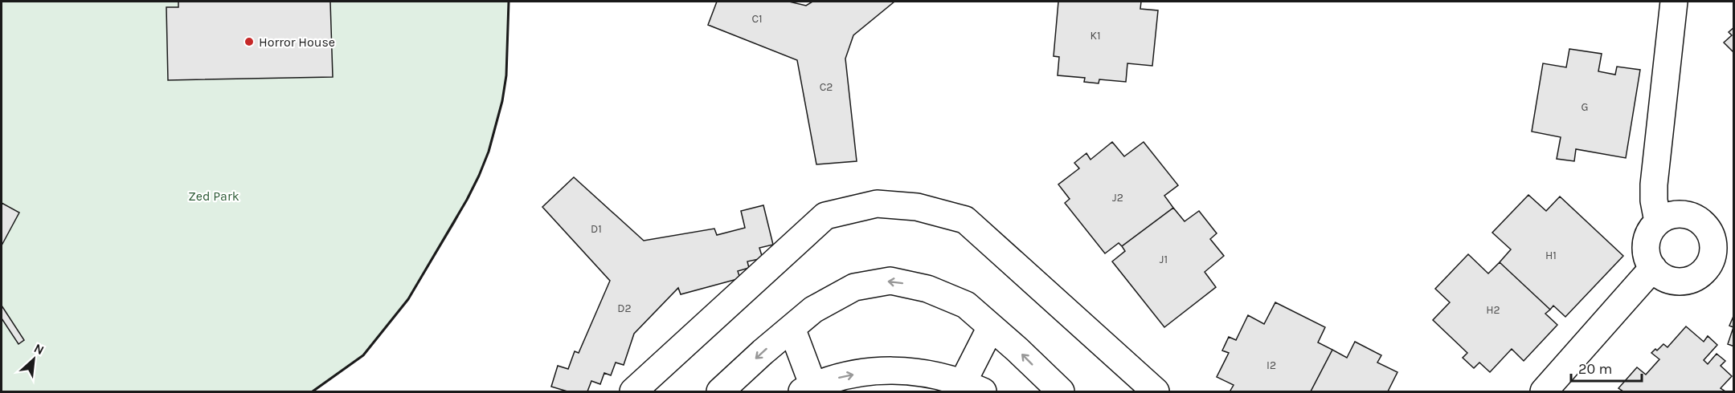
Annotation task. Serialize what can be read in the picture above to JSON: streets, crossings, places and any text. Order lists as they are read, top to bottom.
{
  "parks": ["Zed Park"],
  "places": ["Horror House"],
  "house_numbers": [
    "C1",
    "K1",
    "C2",
    "G",
    "J2",
    "D1",
    "H1",
    "J1",
    "D2",
    "H2",
    "I2"
  ],
  "scale_bar": "20 m",
  "north": "top right"
}
